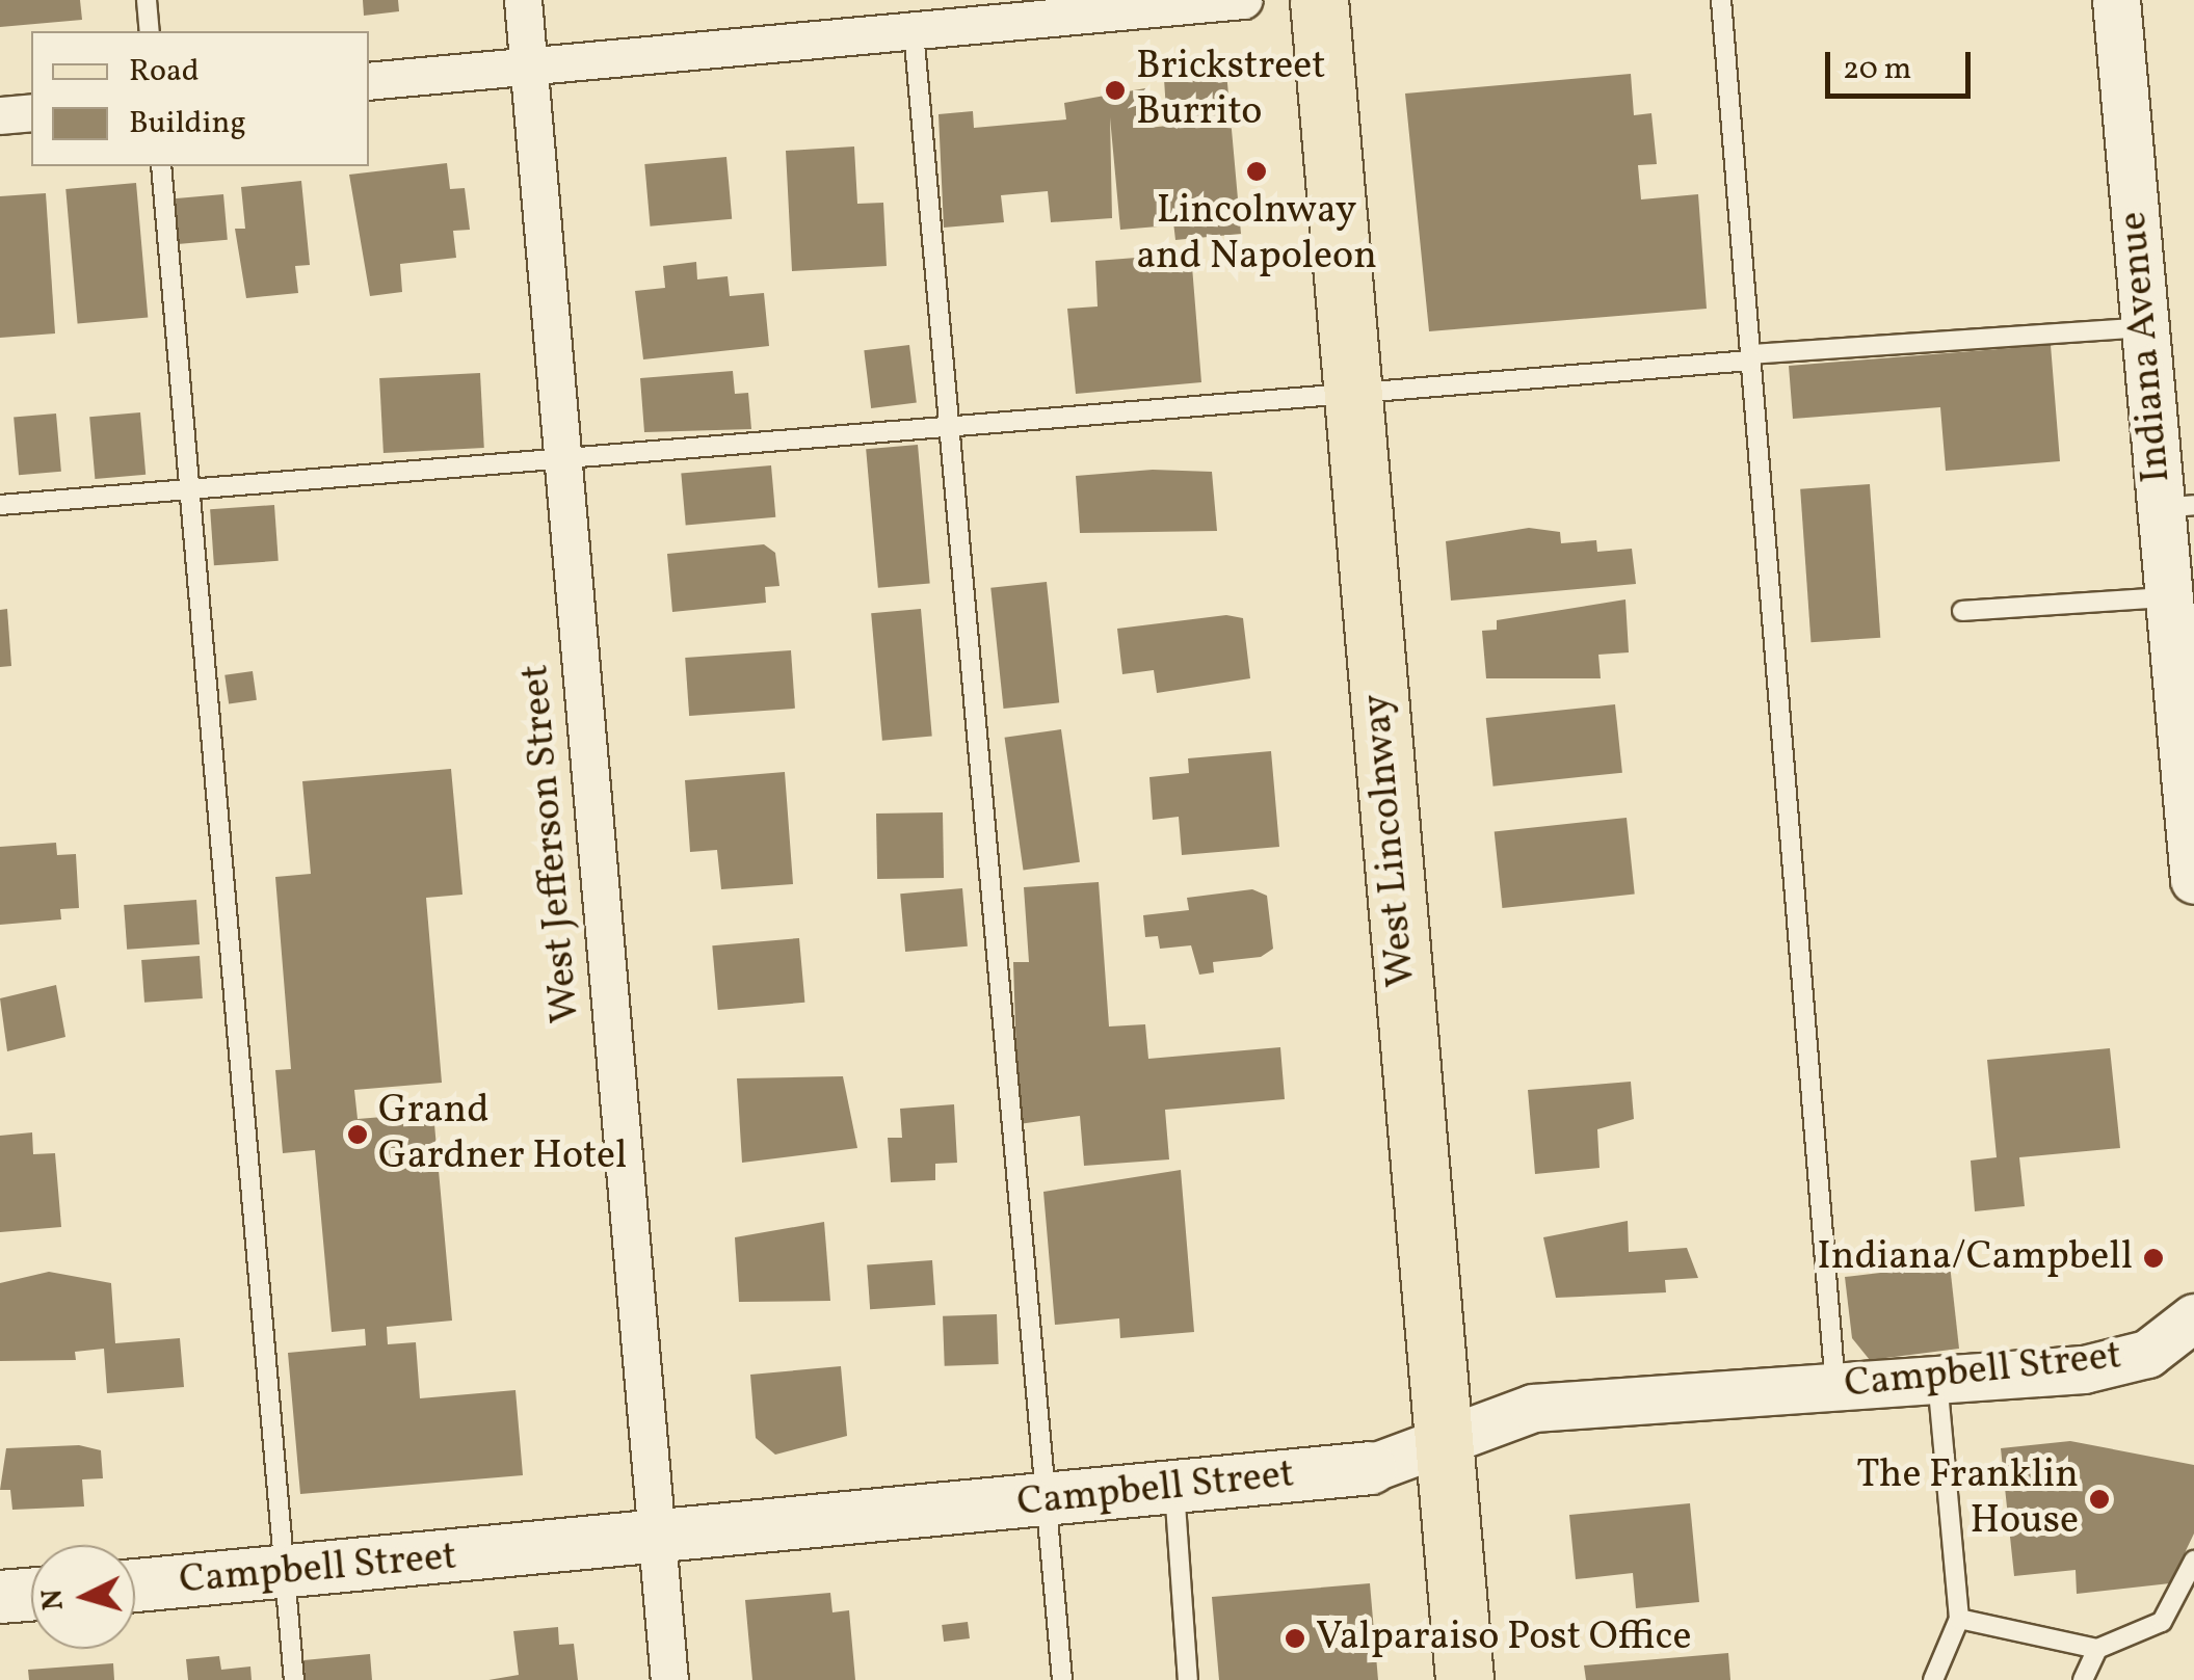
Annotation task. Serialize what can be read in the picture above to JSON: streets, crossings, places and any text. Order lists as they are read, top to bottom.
{
  "streets": {
    "main road": ["West Lincolnway", "Campbell Street"],
    "street": ["Indiana Avenue", "West Jefferson Street"]
  },
  "crossings": [
    ["West Lincolnway", "Campbell Street"],
    ["West Jefferson Street", "Campbell Street"]
  ],
  "places": [
    "Brickstreet Burrito",
    "Lincolnway and Napoleon",
    "Grand Gardner Hotel",
    "Indiana/Campbell",
    "The Franklin House",
    "Valparaiso Post Office"
  ],
  "legend": ["Road", "Building"],
  "scale_bar": "20 m",
  "north": "left"
}
